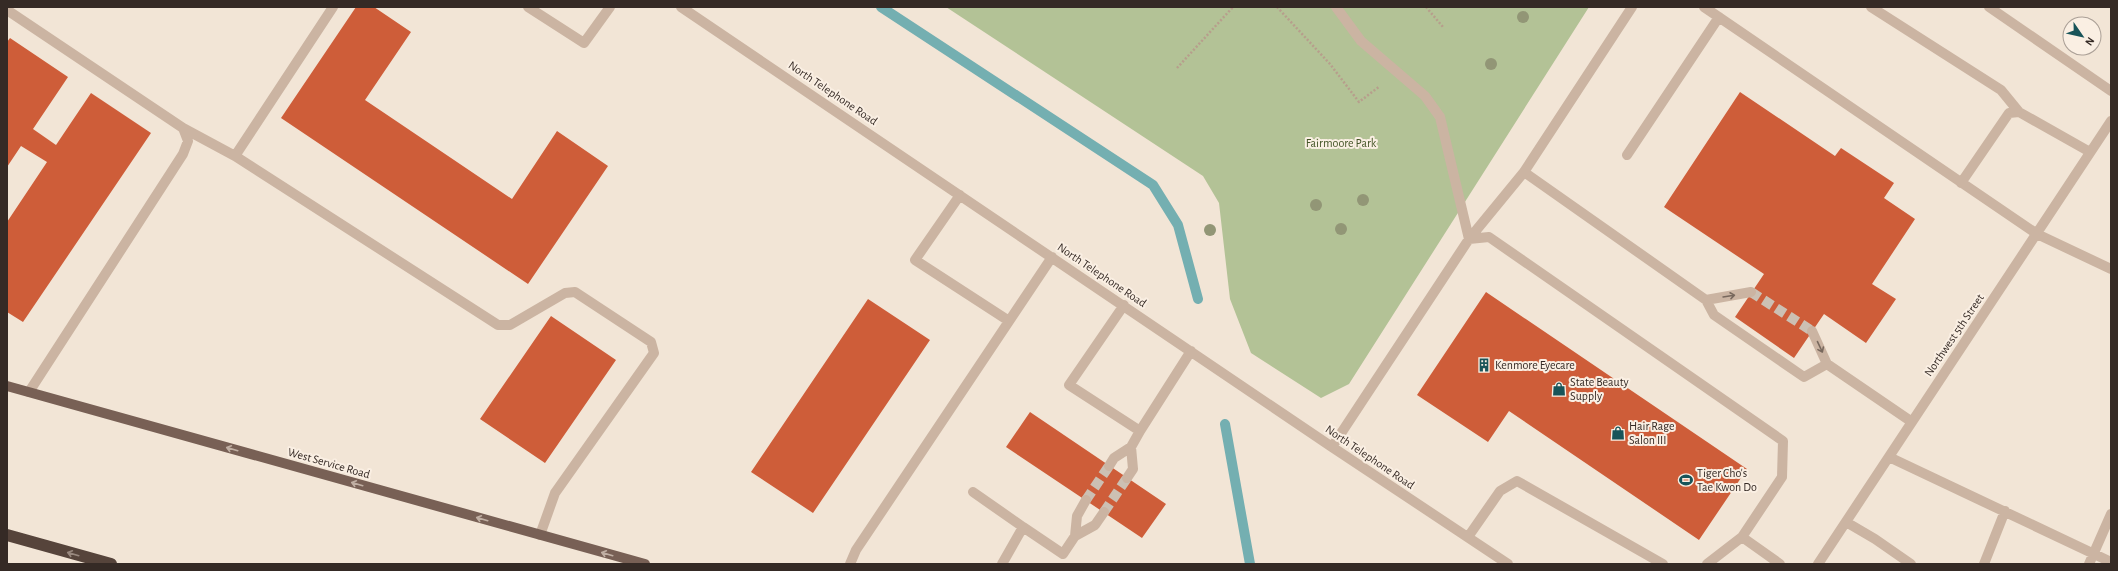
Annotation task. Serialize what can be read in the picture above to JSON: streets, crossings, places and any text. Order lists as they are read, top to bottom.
{
  "streets": {
    "main road": ["West Service Road"],
    "street": ["North Telephone Road", "Northwest 5th Street"]
  },
  "one_way": ["West Service Road"],
  "parks": ["Fairmoore Park"],
  "places": {
    "building": ["Kenmore Eyecare"],
    "shop": ["State Beauty Supply", "Hair Rage Salon III"],
    "sports": ["Tiger Cho's Tae Kwon Do"]
  },
  "north": "bottom right"
}
